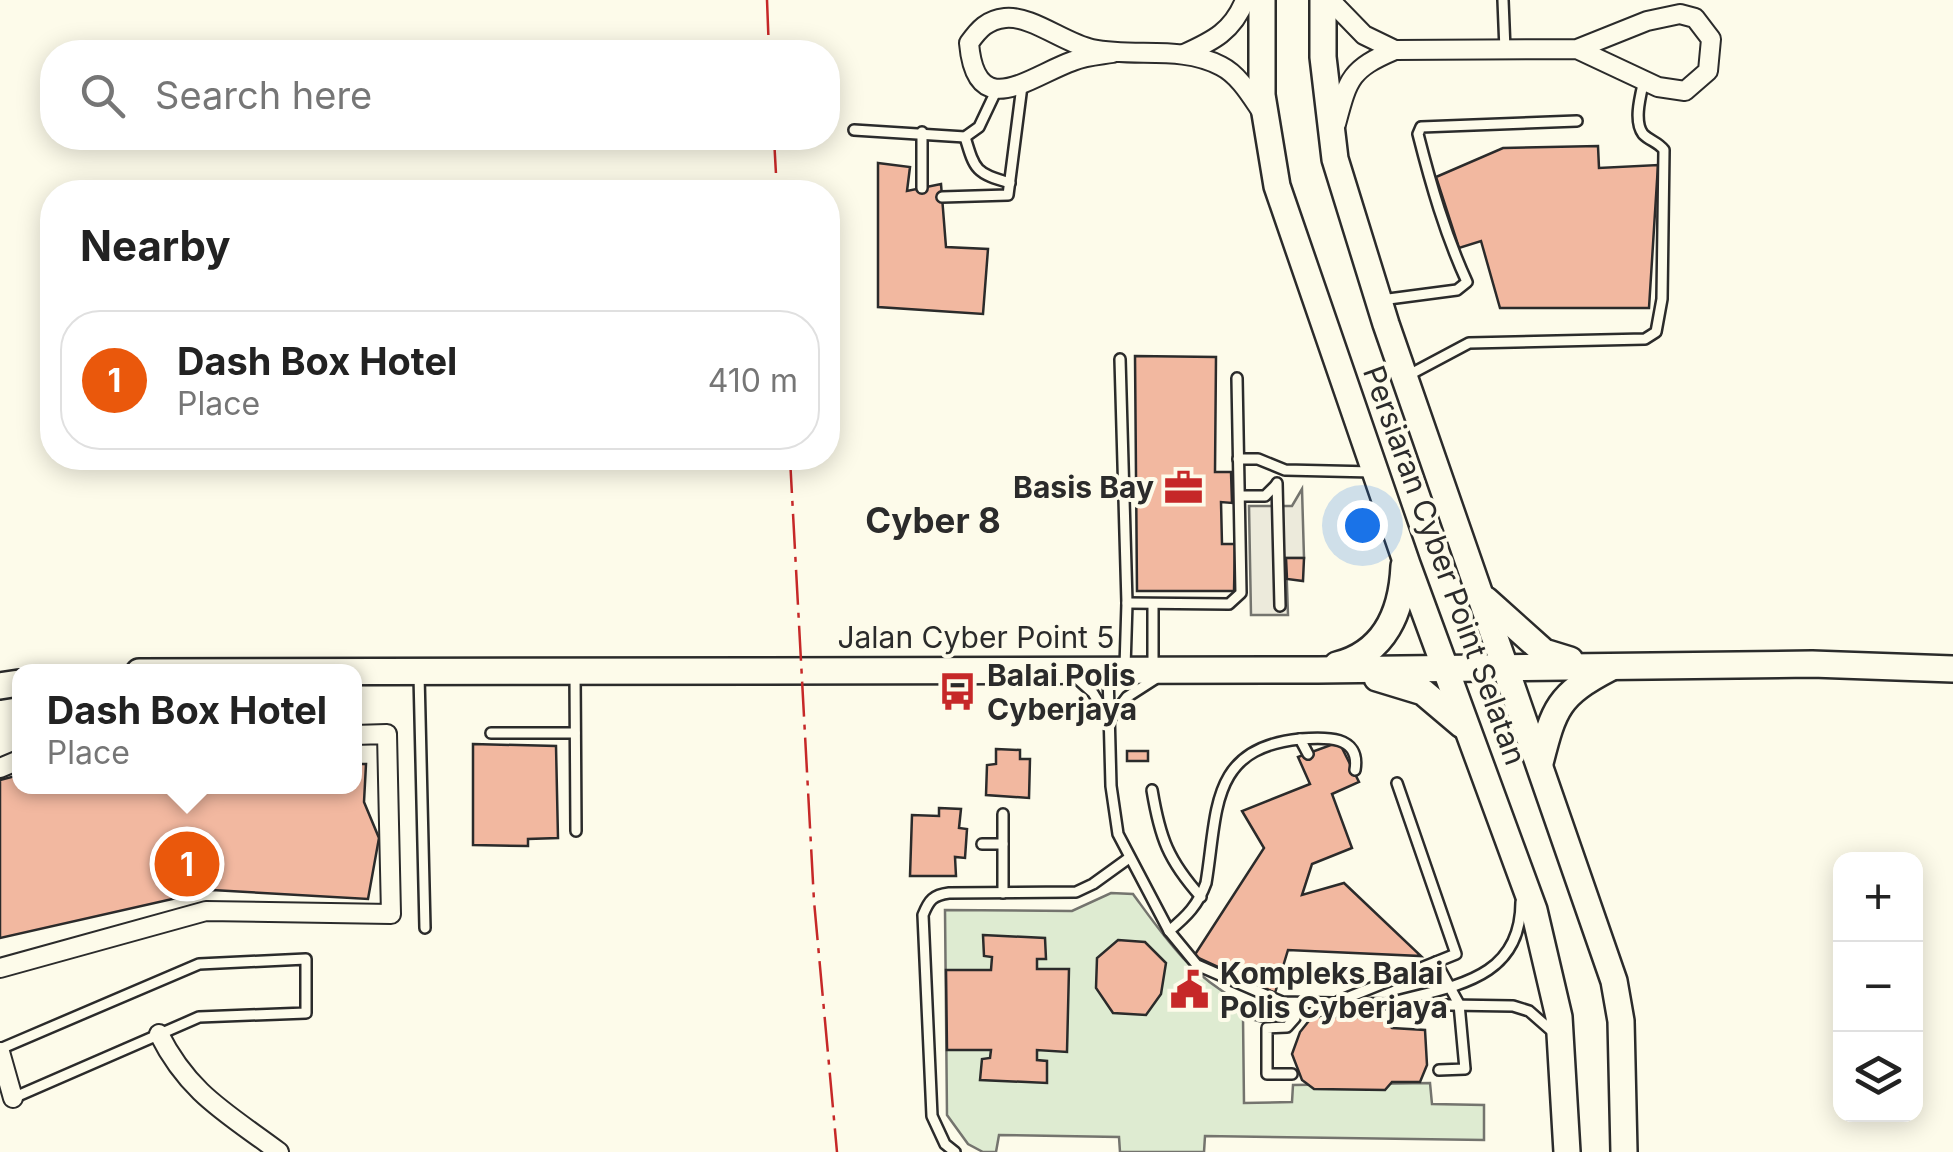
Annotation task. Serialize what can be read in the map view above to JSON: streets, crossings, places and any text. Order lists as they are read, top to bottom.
{
  "streets": {
    "main road": ["Persiaran Cyber Point Selatan", "Jalan Cyber Point 5"]
  },
  "crossings": [
    ["Persiaran Cyber Point Selatan", "Jalan Cyber Point 5"]
  ],
  "districts": ["Cyber 8"],
  "places": {
    "office": ["Basis Bay"],
    "bus stop": ["Balai Polis Cyberjaya"],
    "public building": ["Kompleks Balai Polis Cyberjaya"]
  },
  "page": {
    "search": "Search here",
    "heading": "Nearby",
    "list": [
      {
        "mark": "1",
        "name": "Dash Box Hotel",
        "note": "Place",
        "value": "410 m"
      }
    ],
    "popup": ["Dash Box Hotel", "Place"],
    "pins": "1",
    "map_buttons": ["+", "−"]
  }
}
